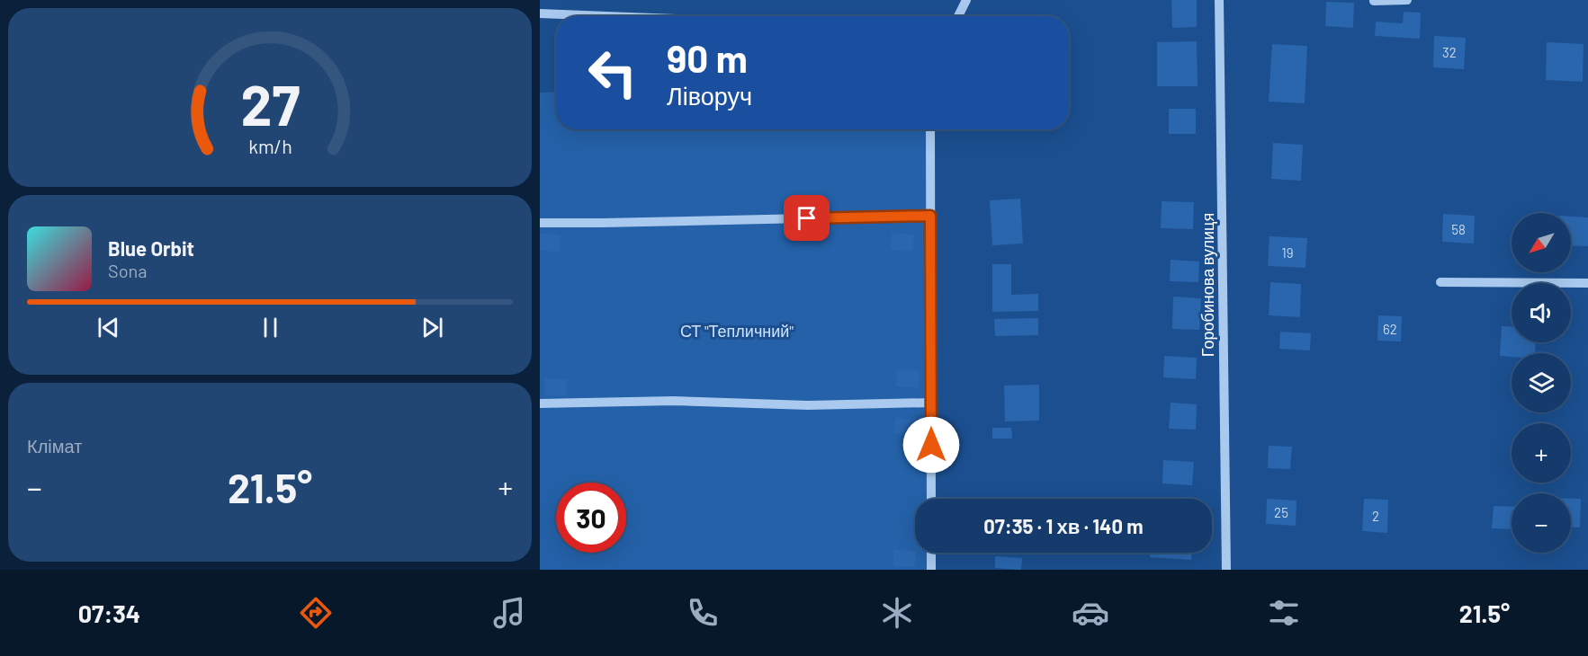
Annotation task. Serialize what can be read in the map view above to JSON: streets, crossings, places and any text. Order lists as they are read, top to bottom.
{
  "streets": {
    "street": ["Горобинова вулиця"]
  },
  "parks": ["СТ \"Тепличний\""],
  "house_numbers": [
    "32",
    "58",
    "19",
    "62",
    "25",
    "2"
  ],
  "north": "bottom left",
  "page": {
    "turn": ["90 m", "Ліворуч"],
    "map_buttons": ["+", "−"],
    "song": ["Blue Orbit", "Sona"],
    "tile": "Клімат",
    "heat": ["−", "21.5°", "+"],
    "limit": "30",
    "trip": "07:35 · 1 хв · 140 m",
    "tabs": ["07:34", "21.5°"],
    "gauge": ["27", "km/h"]
  }
}
